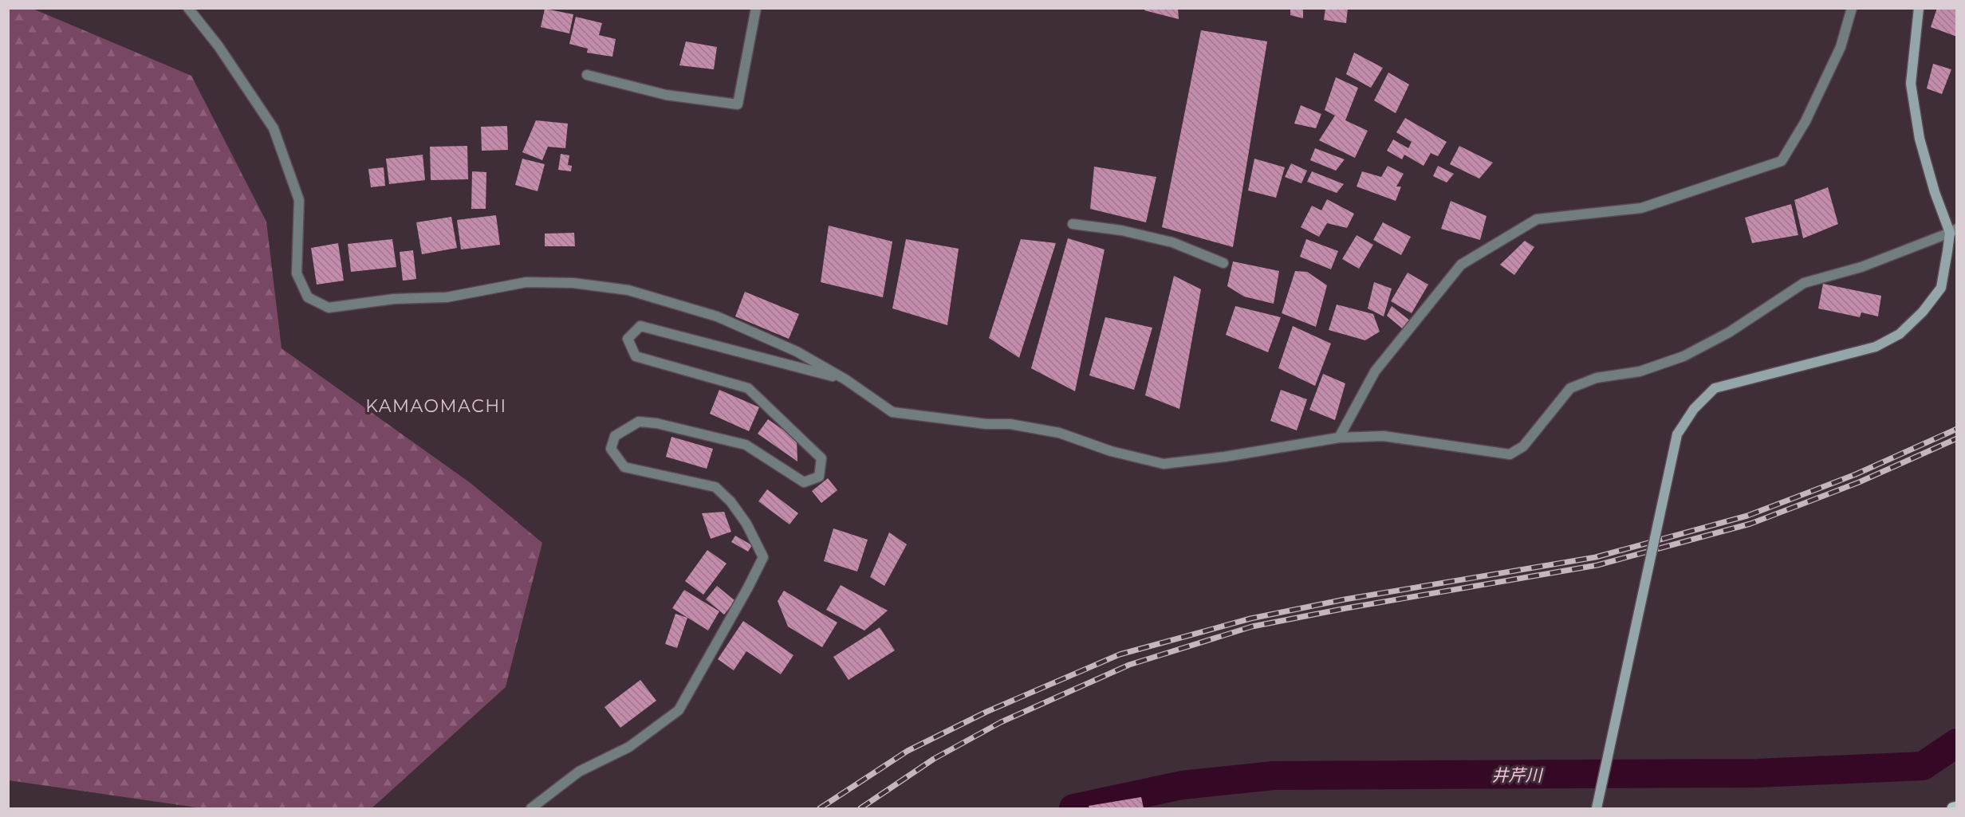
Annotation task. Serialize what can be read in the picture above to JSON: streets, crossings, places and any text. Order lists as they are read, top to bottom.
{
  "districts": ["KAMAOMACHI"],
  "water": ["井芹川"]
}
